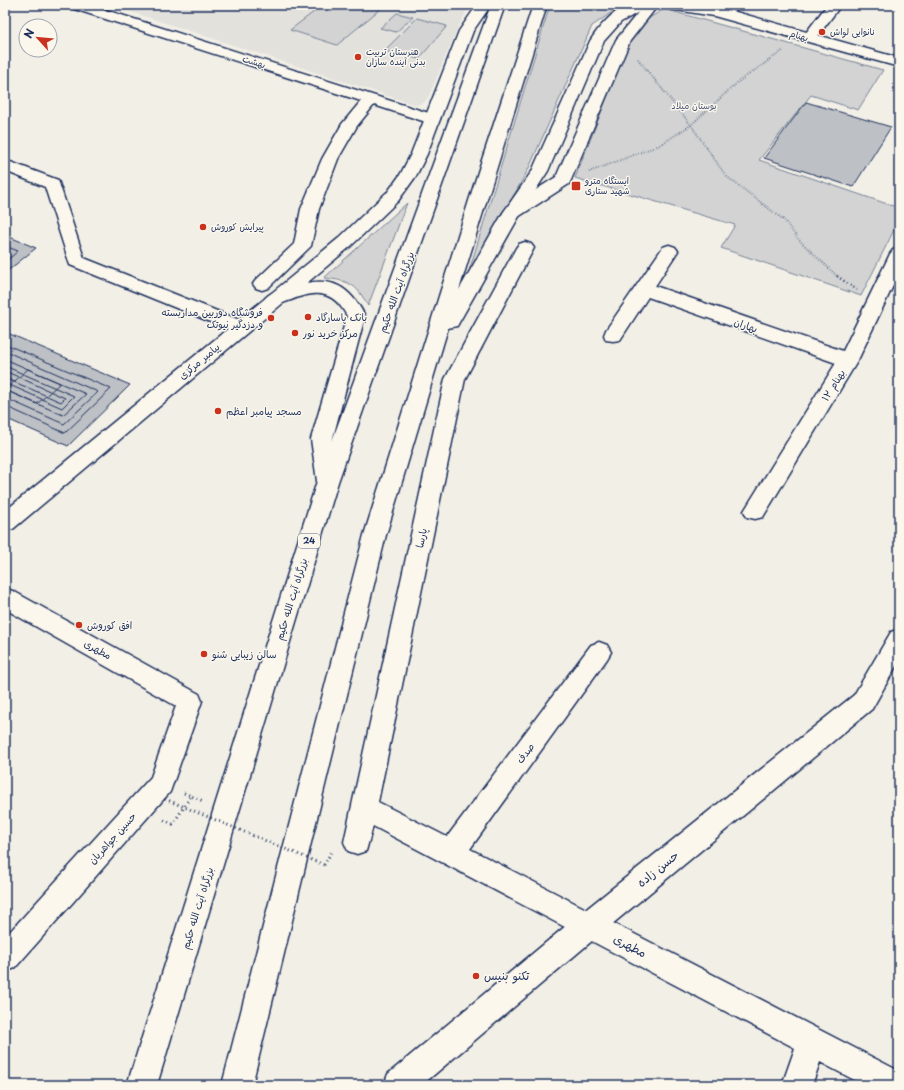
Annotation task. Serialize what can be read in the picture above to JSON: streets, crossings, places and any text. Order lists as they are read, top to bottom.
{
  "streets": {
    "main road": [
      "بهنام",
      "بهشت",
      "بزرگراه آیت الله حکیم",
      "بهاران",
      "پیامبر مرکزی",
      "بهنام ۱۲",
      "پارسا",
      "24",
      "مطهری",
      "صدف",
      "حسین جواهریان",
      "حسن زاده"
    ]
  },
  "crossings": [
    ["بهشت", "پیامبر مرکزی"],
    ["بهاران", "بهنام ۱۲"],
    ["پارسا", "مطهری"],
    ["مطهری", "صدف"],
    ["مطهری", "حسین جواهریان"],
    ["مطهری", "حسن زاده"]
  ],
  "parks": ["بوستان میلاد"],
  "places": {
    "other": [
      "نانوایی لواش",
      "هنرستان تربیت بدنی آینده سازان",
      "پیرایش کوروش",
      "بانک پاسارگاد",
      "فروشگاه دوربین مداربسته و دزدگیر نیوتک‌",
      "مرکز خرید نور",
      "مسجد پیامبر اعظم",
      "افق کوروش",
      "سالن زیبایی شنو",
      "تکنو بنیس"
    ],
    "transit": ["ایستگاه مترو شهید ستاری"]
  },
  "north": "top left"
}
